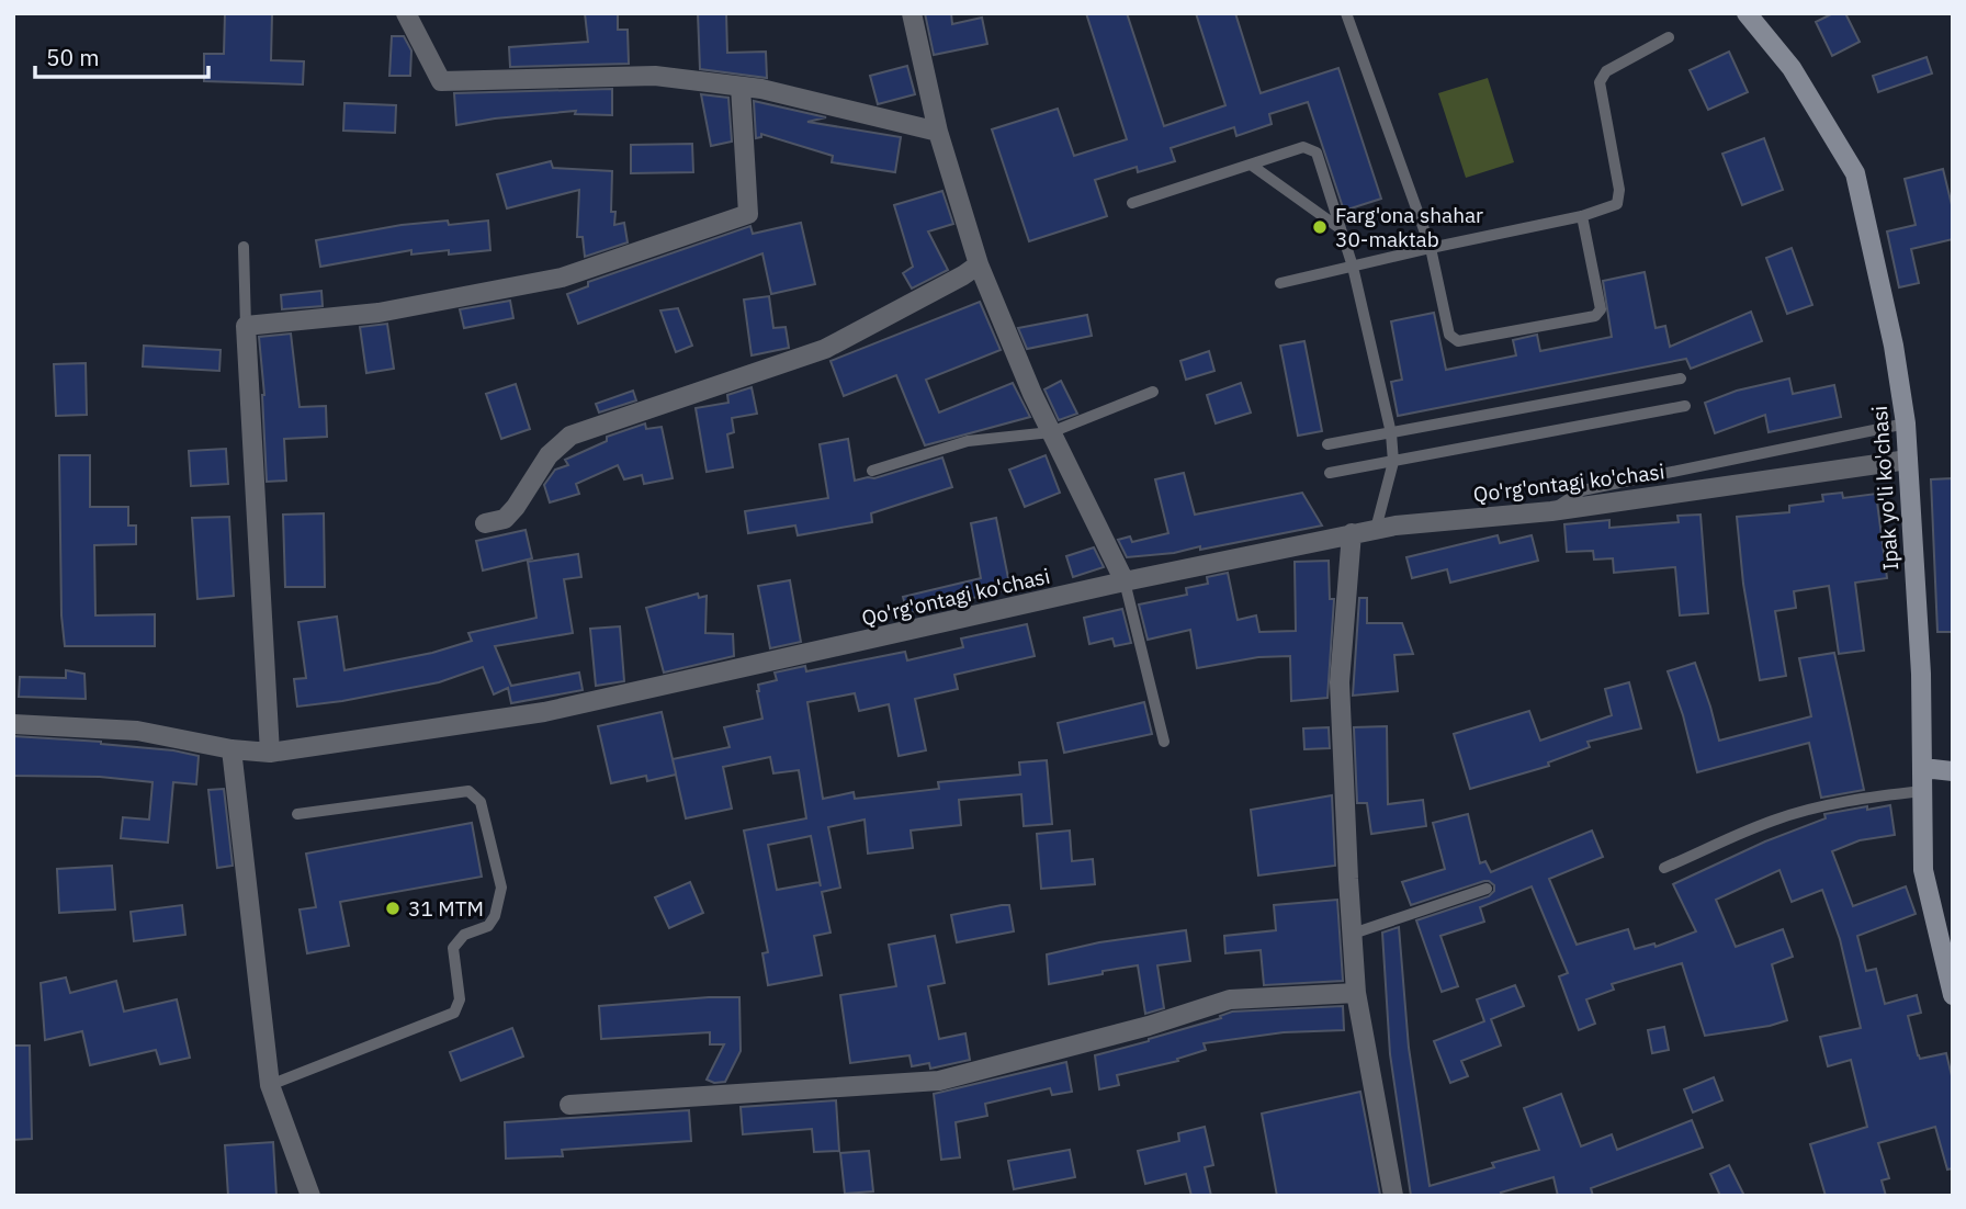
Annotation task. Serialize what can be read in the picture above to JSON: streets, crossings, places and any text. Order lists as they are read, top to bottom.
{
  "streets": {
    "main road": ["Ipak yo'li ko'chasi"],
    "street": ["Qo'rg'ontagi ko'chasi"]
  },
  "crossings": [
    ["Qo'rg'ontagi ko'chasi", "Ipak yo'li ko'chasi"]
  ],
  "places": ["Farg'ona shahar 30-maktab", "31 MTM"],
  "scale_bar": "50 m"
}
